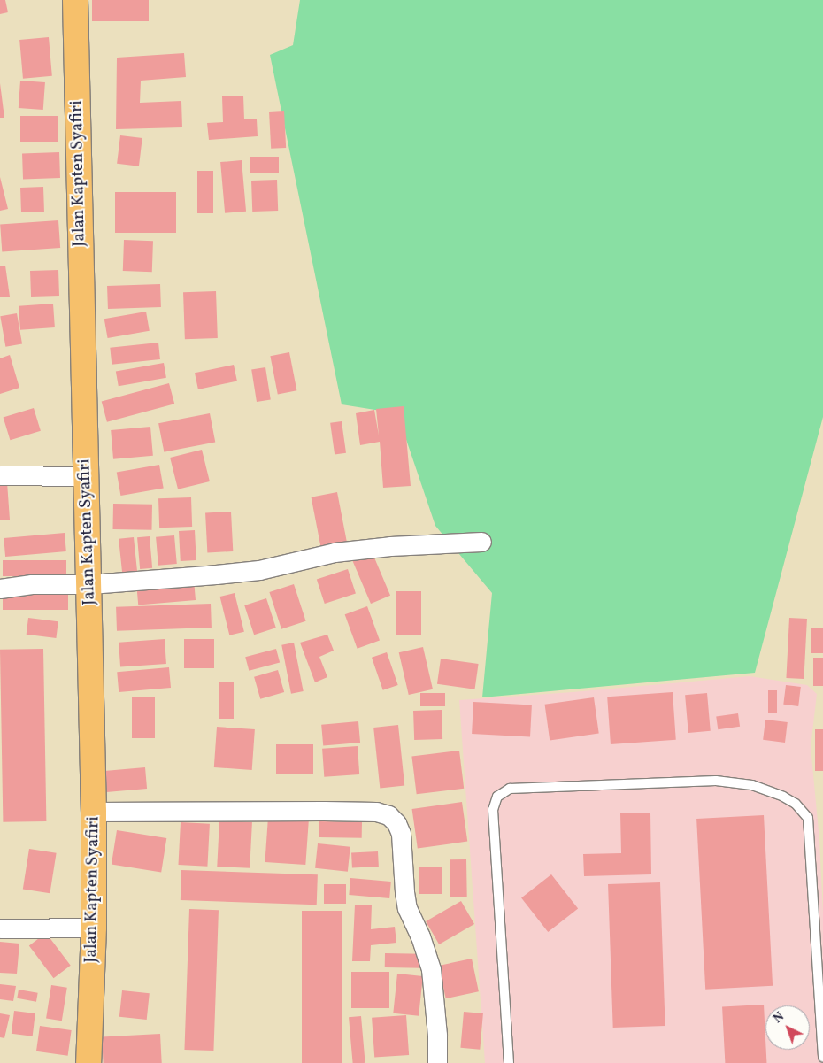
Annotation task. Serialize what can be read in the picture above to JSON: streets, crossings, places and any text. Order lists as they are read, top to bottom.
{
  "streets": {
    "highway": ["Jalan Kapten Syafiri"]
  },
  "north": "top left"
}
